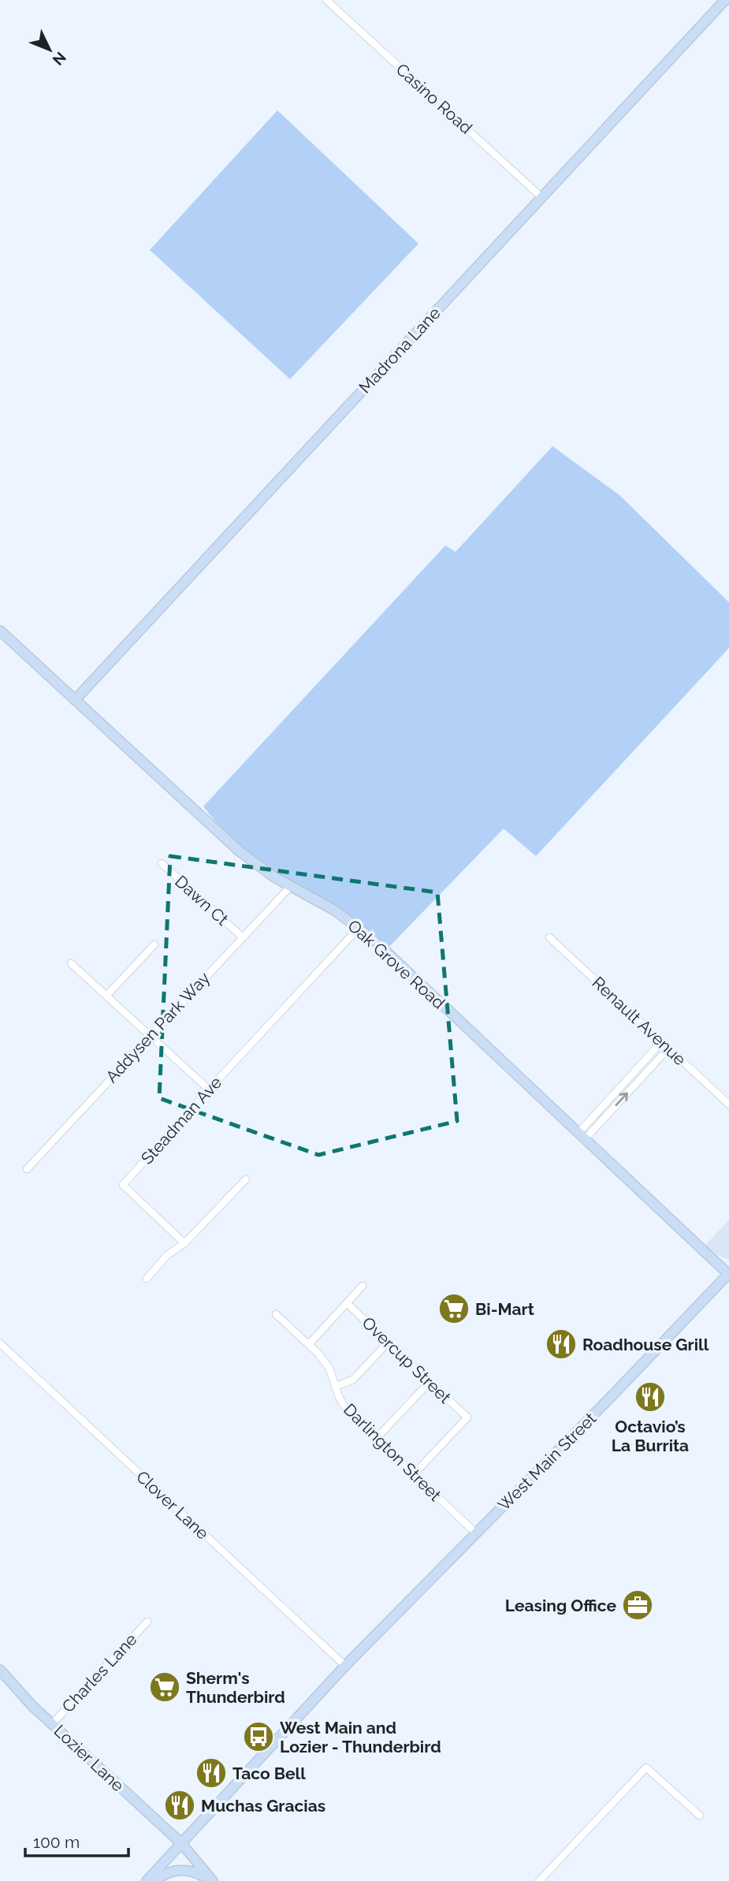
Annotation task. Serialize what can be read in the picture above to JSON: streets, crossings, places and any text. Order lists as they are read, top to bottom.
{
  "streets": {
    "street": [
      "Casino Road",
      "Madrona Lane",
      "Dawn Ct",
      "Oak Grove Road",
      "Renault Avenue",
      "Addysen Park Way",
      "Steadman Ave",
      "Overcup Street",
      "Darlington Street",
      "West Main Street",
      "Clover Lane",
      "Charles Lane",
      "Lozier Lane"
    ]
  },
  "crossings": [
    ["Casino Road", "Madrona Lane"],
    ["Madrona Lane", "Oak Grove Road"],
    ["Dawn Ct", "Addysen Park Way"],
    ["Oak Grove Road", "Addysen Park Way"],
    ["Oak Grove Road", "Steadman Ave"],
    ["Oak Grove Road", "West Main Street"],
    ["Overcup Street", "Darlington Street"],
    ["Darlington Street", "West Main Street"],
    ["West Main Street", "Clover Lane"],
    ["Charles Lane", "Lozier Lane"]
  ],
  "places": {
    "supermarket": ["Bi-Mart", "Sherm's Thunderbird"],
    "restaurant": [
      "Roadhouse Grill",
      "Octavio’s La Burrita",
      "Taco Bell",
      "Muchas Gracias"
    ],
    "office": ["Leasing Office"],
    "bus stop": ["West Main and Lozier - Thunderbird"]
  },
  "scale_bar": "100 m",
  "north": "bottom right"
}
